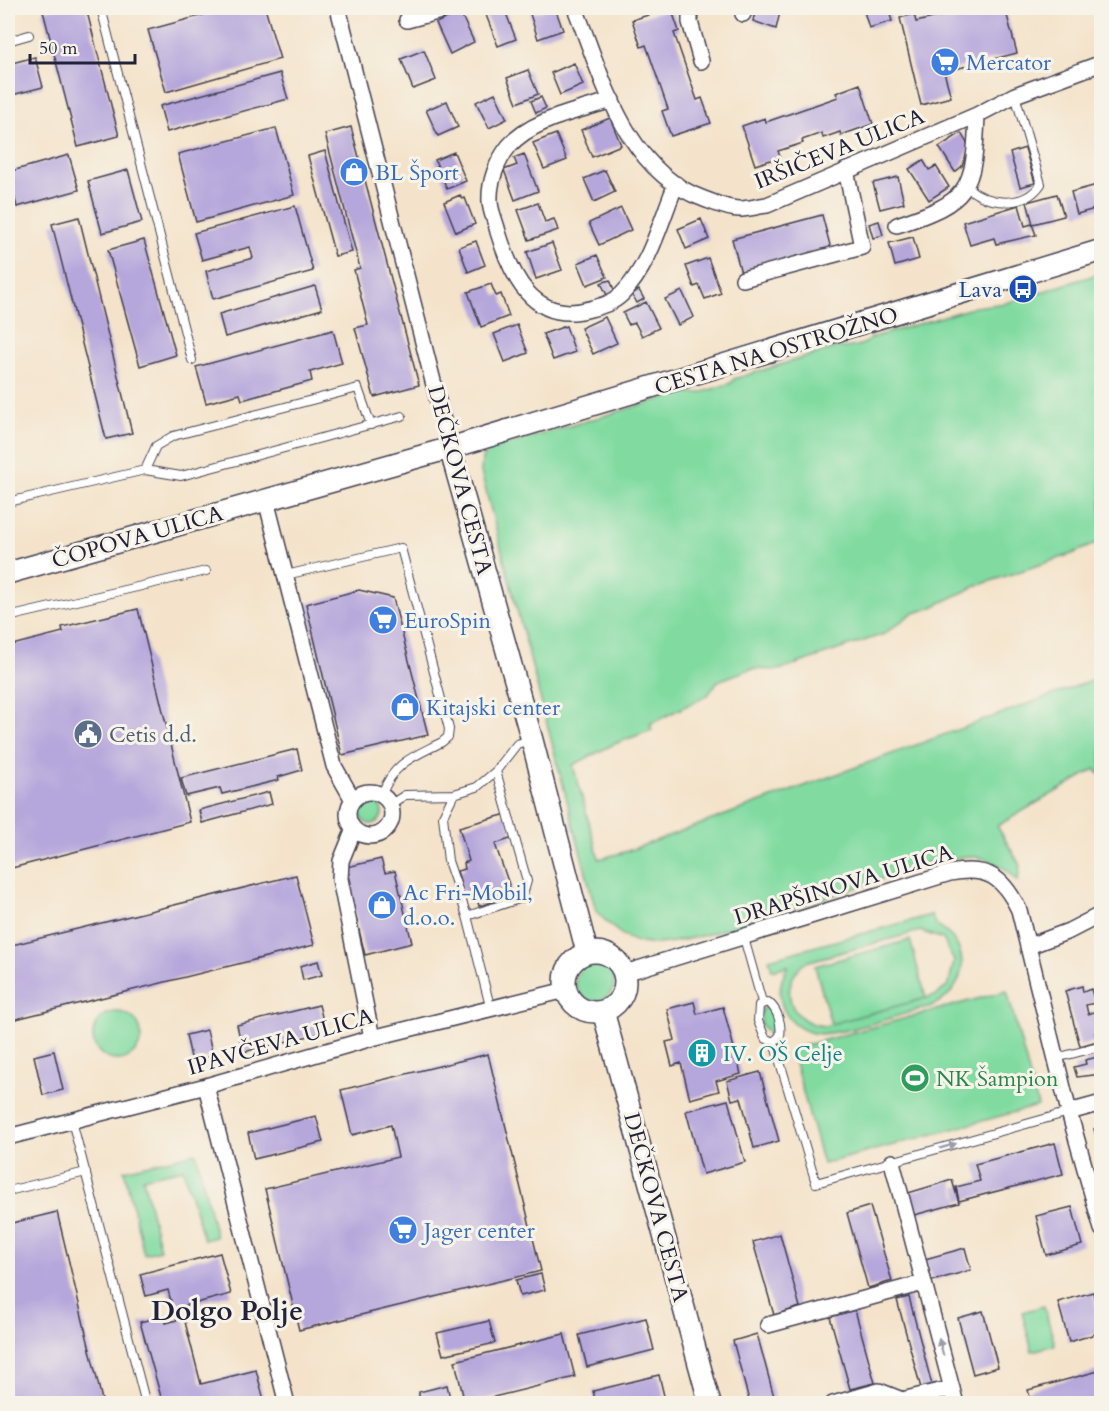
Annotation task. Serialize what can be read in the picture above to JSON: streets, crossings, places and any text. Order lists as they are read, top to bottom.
{
  "streets": {
    "street": [
      "IRŠIČEVA ULICA",
      "CESTA NA OSTROŽNO",
      "DEČKOVA CESTA",
      "ČOPOVA ULICA",
      "DRAPŠINOVA ULICA",
      "IPAVČEVA ULICA"
    ]
  },
  "crossings": [
    ["CESTA NA OSTROŽNO", "DEČKOVA CESTA"],
    ["CESTA NA OSTROŽNO", "ČOPOVA ULICA"],
    ["DEČKOVA CESTA", "DRAPŠINOVA ULICA"],
    ["DEČKOVA CESTA", "IPAVČEVA ULICA"],
    ["DRAPŠINOVA ULICA", "IPAVČEVA ULICA"]
  ],
  "districts": ["Dolgo Polje"],
  "places": {
    "supermarket": ["Mercator", "EuroSpin", "Jager center"],
    "shop": ["BL Šport", "Kitajski center", "Ac Fri-Mobil, d.o.o."],
    "bus stop": ["Lava"],
    "public building": ["Cetis d.d."],
    "building": ["IV. OŠ Celje"],
    "sports": ["NK Šampion"]
  },
  "scale_bar": "50 m"
}
